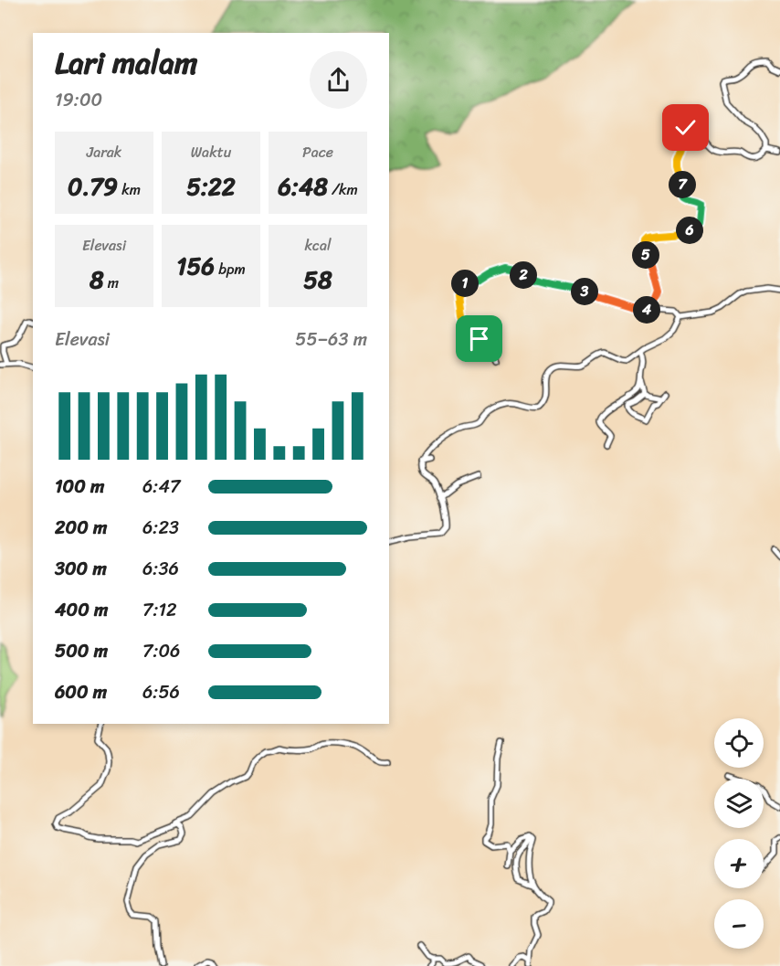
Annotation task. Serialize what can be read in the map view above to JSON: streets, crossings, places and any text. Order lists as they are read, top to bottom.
{
  "page": {
    "heading": ["Lari malam", "19:00"],
    "stats": [
      ["Jarak", "0.79 km"],
      ["Waktu", "5:22"],
      ["Pace", "6:48 /km"],
      ["Elevasi", "8 m"],
      ["156 bpm"],
      ["kcal", "58"]
    ],
    "pins": [
      "7",
      "6",
      "5",
      "2",
      "1",
      "3",
      "4"
    ],
    "chart": ["Elevasi", "55–63 m"],
    "list": [
      {
        "name": "100 m",
        "note": "6:47"
      },
      {
        "name": "200 m",
        "note": "6:23"
      },
      {
        "name": "300 m",
        "note": "6:36"
      },
      {
        "name": "400 m",
        "note": "7:12"
      },
      {
        "name": "500 m",
        "note": "7:06"
      },
      {
        "name": "600 m",
        "note": "6:56"
      }
    ],
    "map_buttons": ["+", "−"]
  }
}
